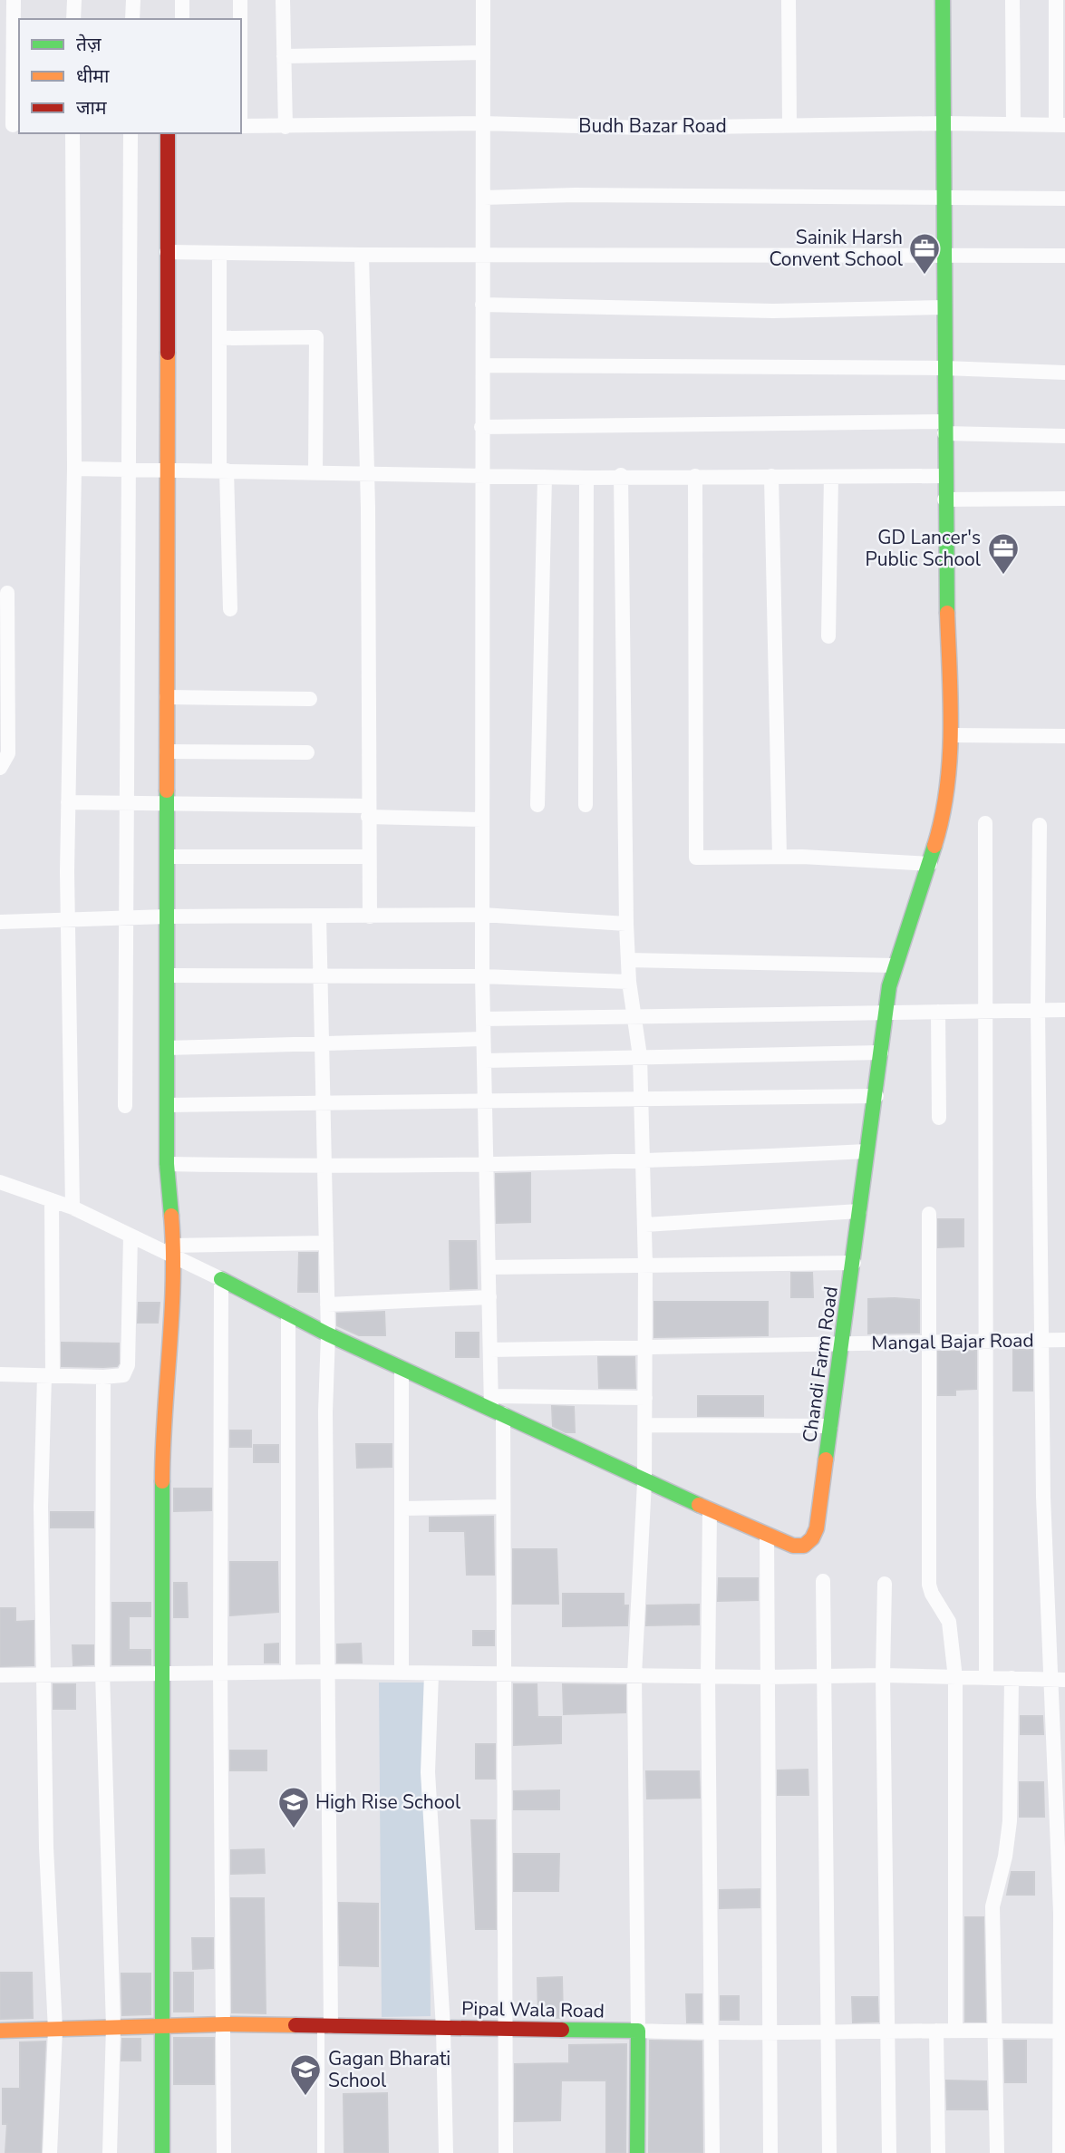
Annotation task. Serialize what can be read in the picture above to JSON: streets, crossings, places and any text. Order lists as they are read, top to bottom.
{
  "streets": {
    "street": [
      "Budh Bazar Road",
      "Mangal Bajar Road",
      "Chandi Farm Road",
      "Pipal Wala Road"
    ]
  },
  "crossings": [
    ["Budh Bazar Road", "Chandi Farm Road"],
    ["Mangal Bajar Road", "Chandi Farm Road"]
  ],
  "places": {
    "office": ["Sainik Harsh Convent School", "GD Lancer's Public School"],
    "school or university": ["High Rise School", "Gagan Bharati School"]
  },
  "legend": ["तेज़", "धीमा", "जाम"]
}
